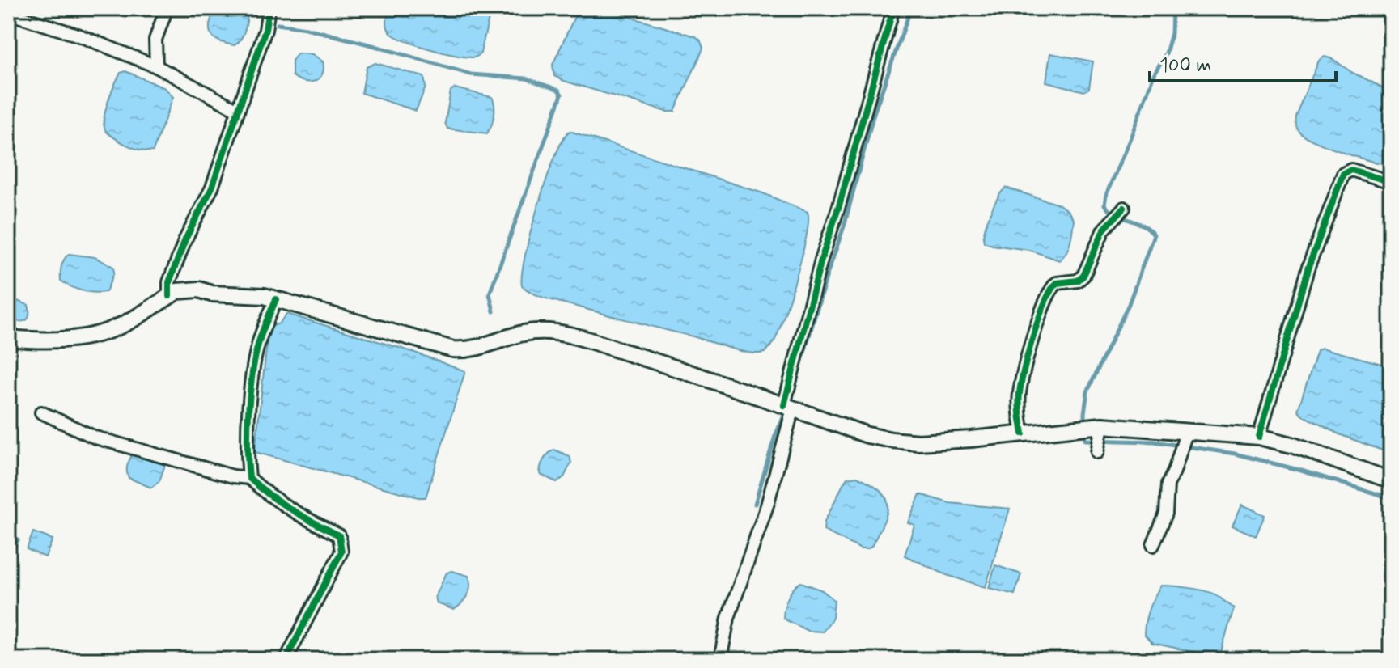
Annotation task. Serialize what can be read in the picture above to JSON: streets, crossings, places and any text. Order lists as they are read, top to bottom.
{
  "scale_bar": "100 m"
}
